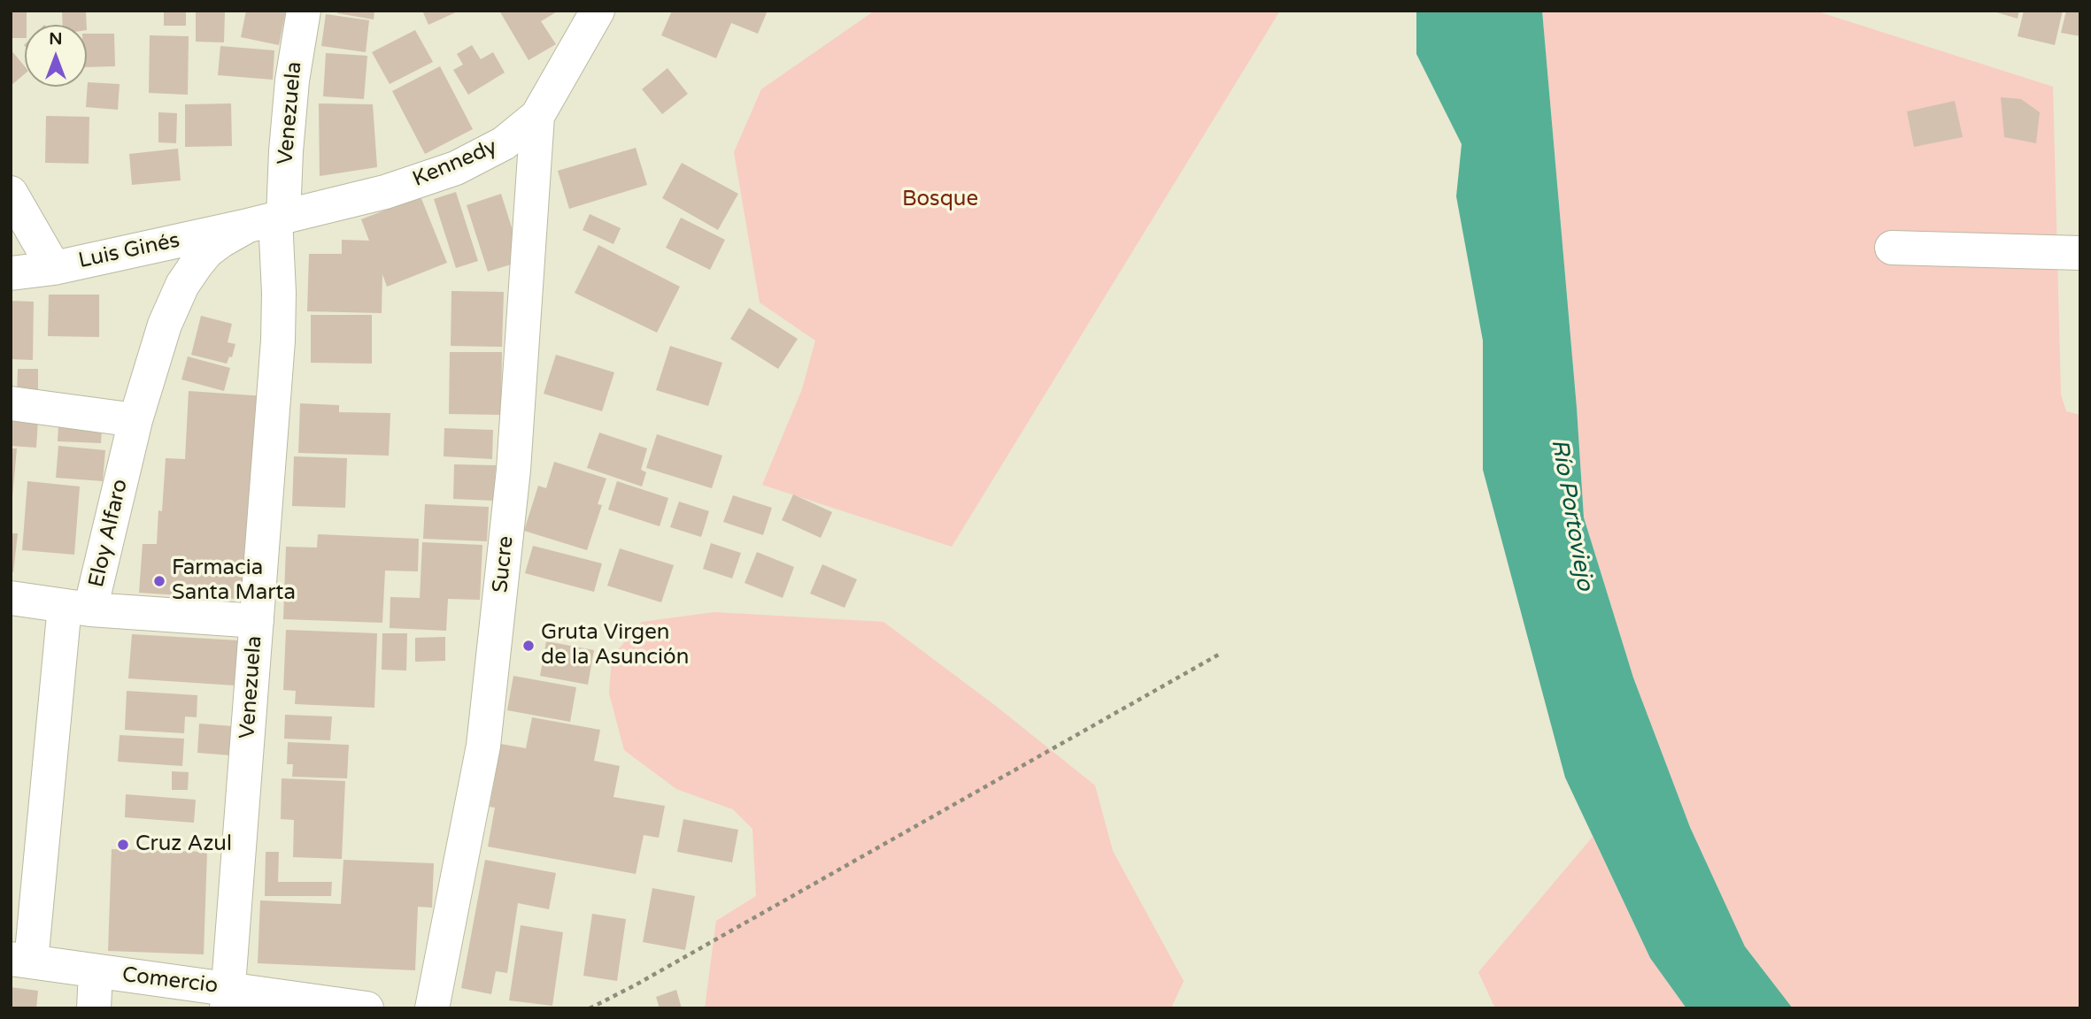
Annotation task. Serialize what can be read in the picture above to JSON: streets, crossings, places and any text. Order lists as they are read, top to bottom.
{
  "streets": {
    "street": [
      "Venezuela",
      "Kennedy",
      "Luis Ginés",
      "Eloy Alfaro",
      "Sucre",
      "Comercio"
    ]
  },
  "crossings": [
    ["Venezuela", "Kennedy"],
    ["Venezuela", "Luis Ginés"],
    ["Venezuela", "Eloy Alfaro"],
    ["Venezuela", "Comercio"],
    ["Kennedy", "Luis Ginés"],
    ["Kennedy", "Eloy Alfaro"],
    ["Kennedy", "Sucre"],
    ["Luis Ginés", "Eloy Alfaro"],
    ["Eloy Alfaro", "Comercio"]
  ],
  "water": ["Río Portoviejo"],
  "parks": ["Bosque"],
  "places": ["Farmacia Santa Marta", "Gruta Virgen de la Asunción", "Cruz Azul"],
  "north": "top"
}
